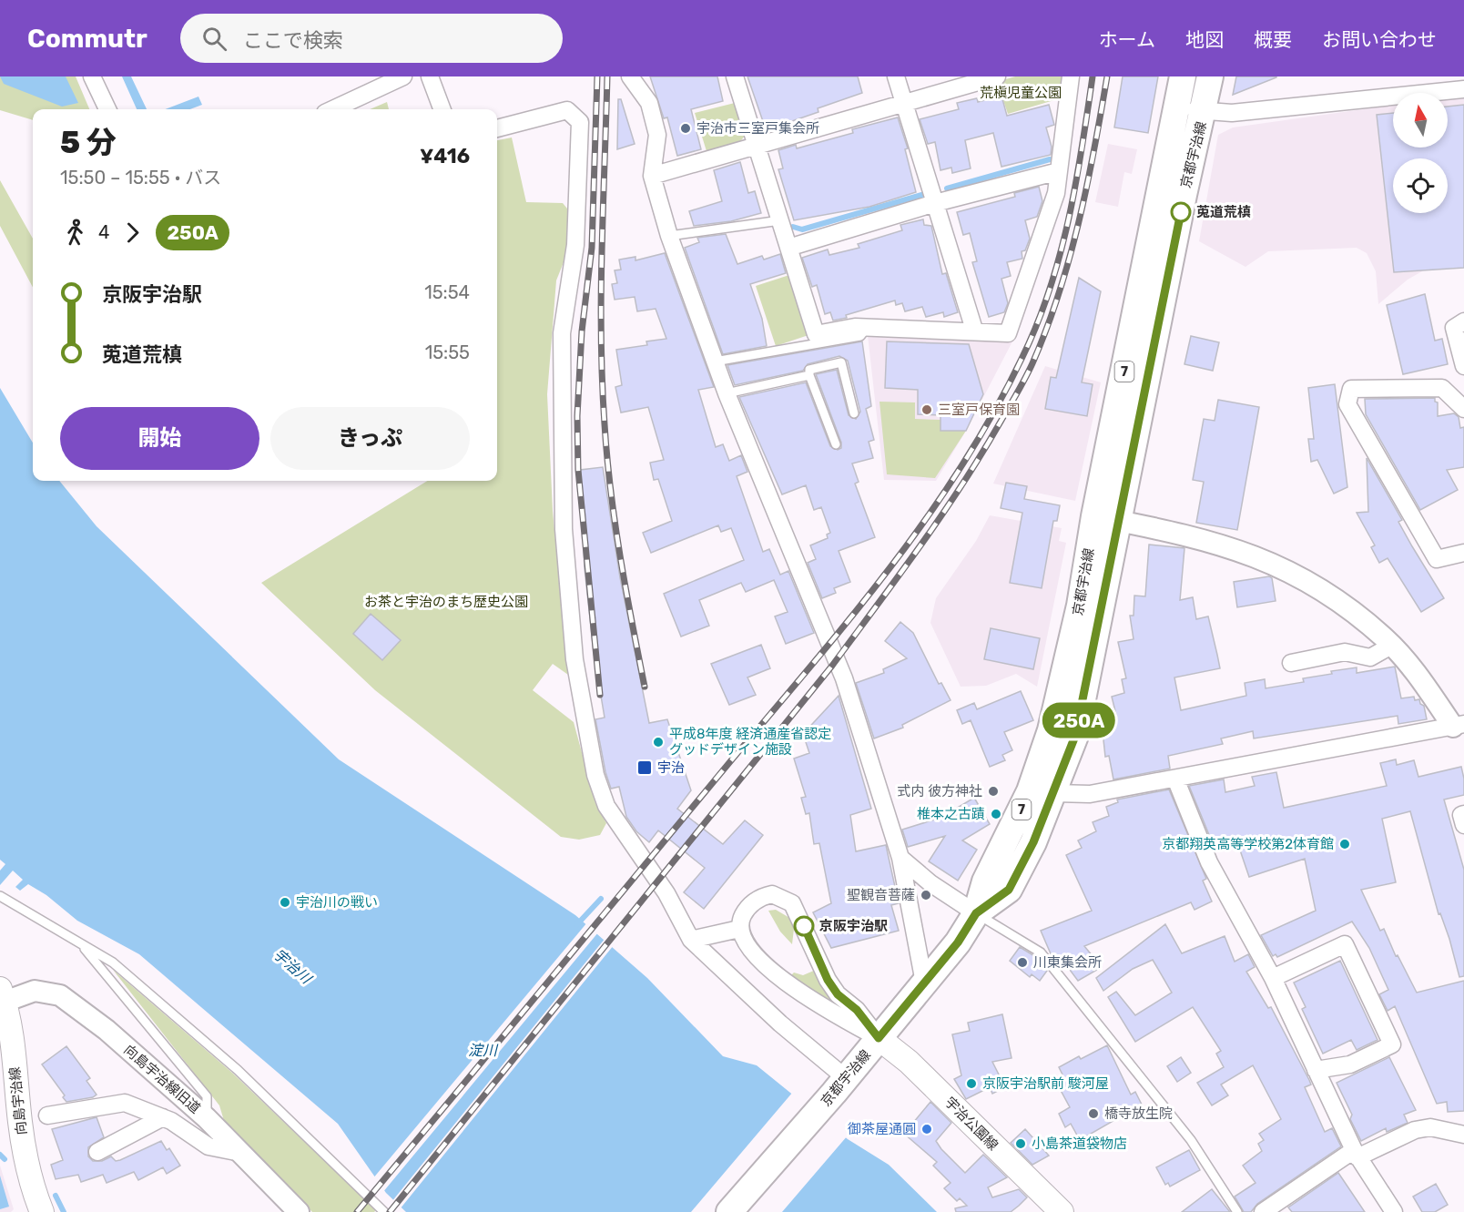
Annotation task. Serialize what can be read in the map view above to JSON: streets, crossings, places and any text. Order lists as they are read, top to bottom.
{
  "streets": {
    "main road": [
      "京都宇治線",
      "7",
      "向島宇治線",
      "宇治公園線"
    ],
    "street": ["向島宇治線旧道"]
  },
  "crossings": [
    ["京都宇治線", "宇治公園線"],
    ["向島宇治線旧道", "向島宇治線"]
  ],
  "water": ["宇治川", "淀川"],
  "parks": ["荒槇児童公園", "お茶と宇治のまち歴史公園"],
  "places": {
    "other": [
      "宇治市三室戸集会所",
      "莵道荒槙",
      "三室戸保育園",
      "平成8年度 経済通産省認定 グッドデザイン施設",
      "式内 彼方神社",
      "椎本之古蹟",
      "京都翔英高等学校第2体育館",
      "聖観音菩薩",
      "宇治川の戦い",
      "京阪宇治駅",
      "川東集会所",
      "京阪宇治駅前 駿河屋",
      "橋寺放生院",
      "御茶屋通圓",
      "小島茶道袋物店"
    ],
    "transit": ["宇治"]
  },
  "lines": ["bus line 250A"],
  "north": "top",
  "page": {
    "header": "Commutr",
    "search": "ここで検索",
    "nav": [
      "ホーム",
      "地図",
      "概要",
      "お問い合わせ"
    ],
    "on_map": "250A",
    "heading": ["5 分", "15:50 – 15:55 · バス", "¥416"],
    "legs": ["4", "250A"],
    "list": [
      {
        "name": "京阪宇治駅",
        "value": "15:54"
      },
      {
        "name": "莵道荒槙",
        "value": "15:55"
      }
    ],
    "buttons": ["開始", "きっぷ"]
  }
}
